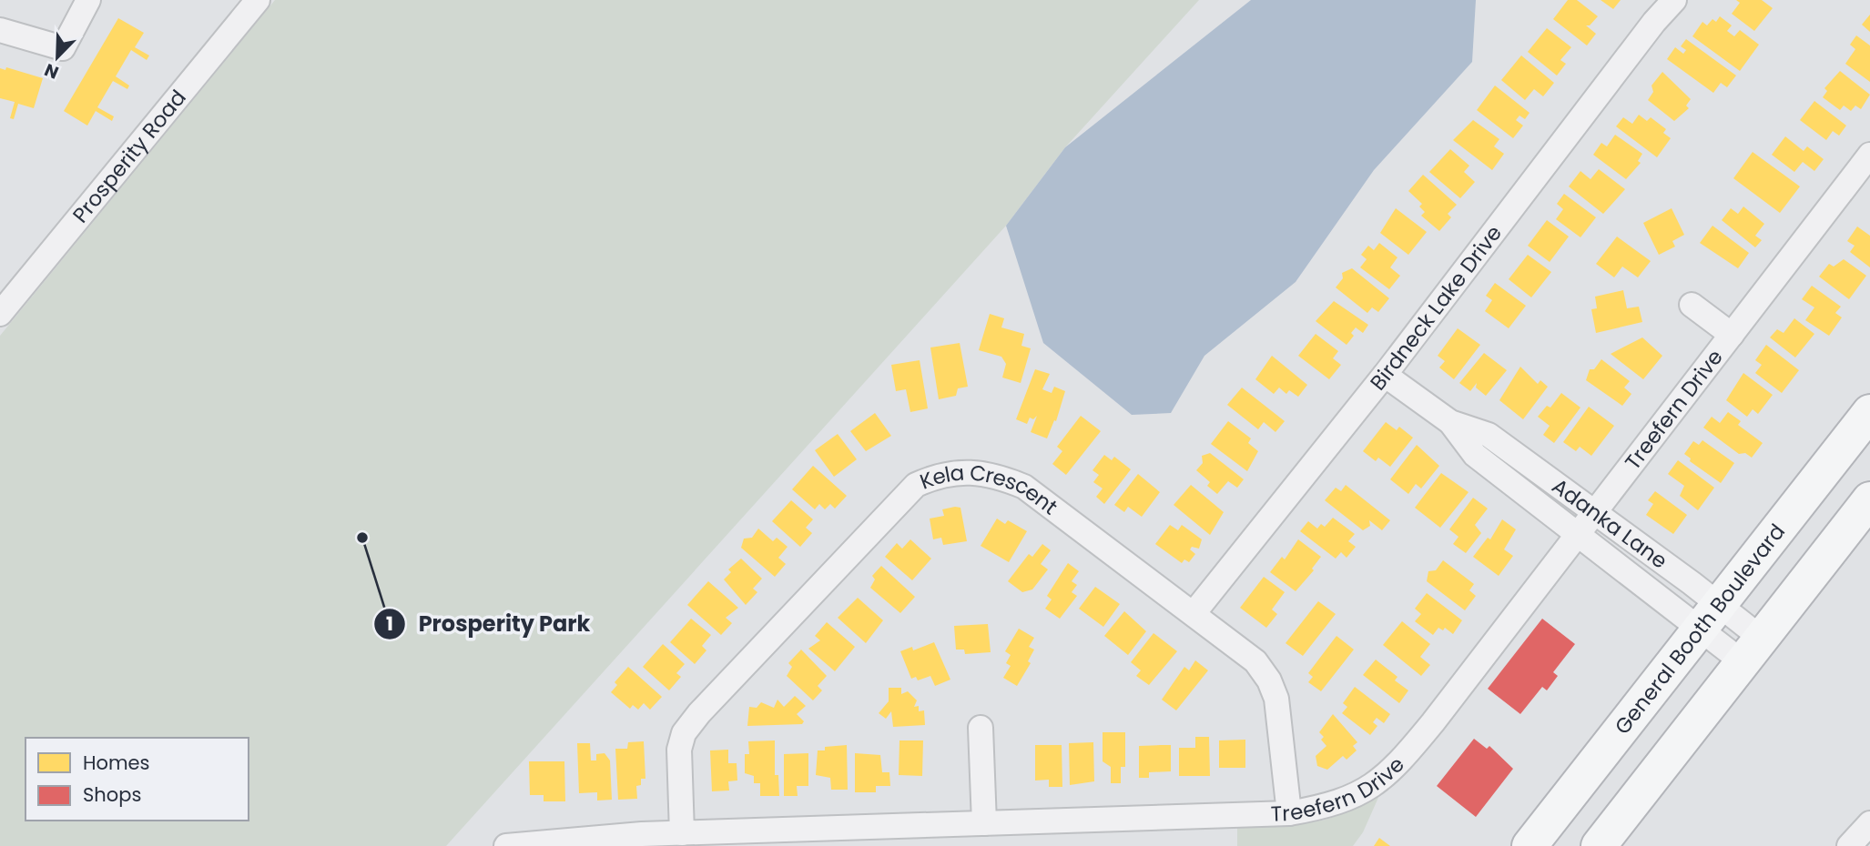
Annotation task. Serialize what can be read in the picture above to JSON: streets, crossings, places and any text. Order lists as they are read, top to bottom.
{
  "streets": {
    "highway": ["General Booth Boulevard"],
    "street": [
      "Prosperity Road",
      "Birdneck Lake Drive",
      "Treefern Drive",
      "Kela Crescent",
      "Adanka Lane"
    ]
  },
  "crossings": [
    ["Birdneck Lake Drive", "Kela Crescent"],
    ["Birdneck Lake Drive", "Adanka Lane"],
    ["Treefern Drive", "Kela Crescent"],
    ["Treefern Drive", "Adanka Lane"],
    ["Adanka Lane", "General Booth Boulevard"]
  ],
  "places": ["Prosperity Park"],
  "legend": ["Homes", "Shops"],
  "north": "bottom left"
}
